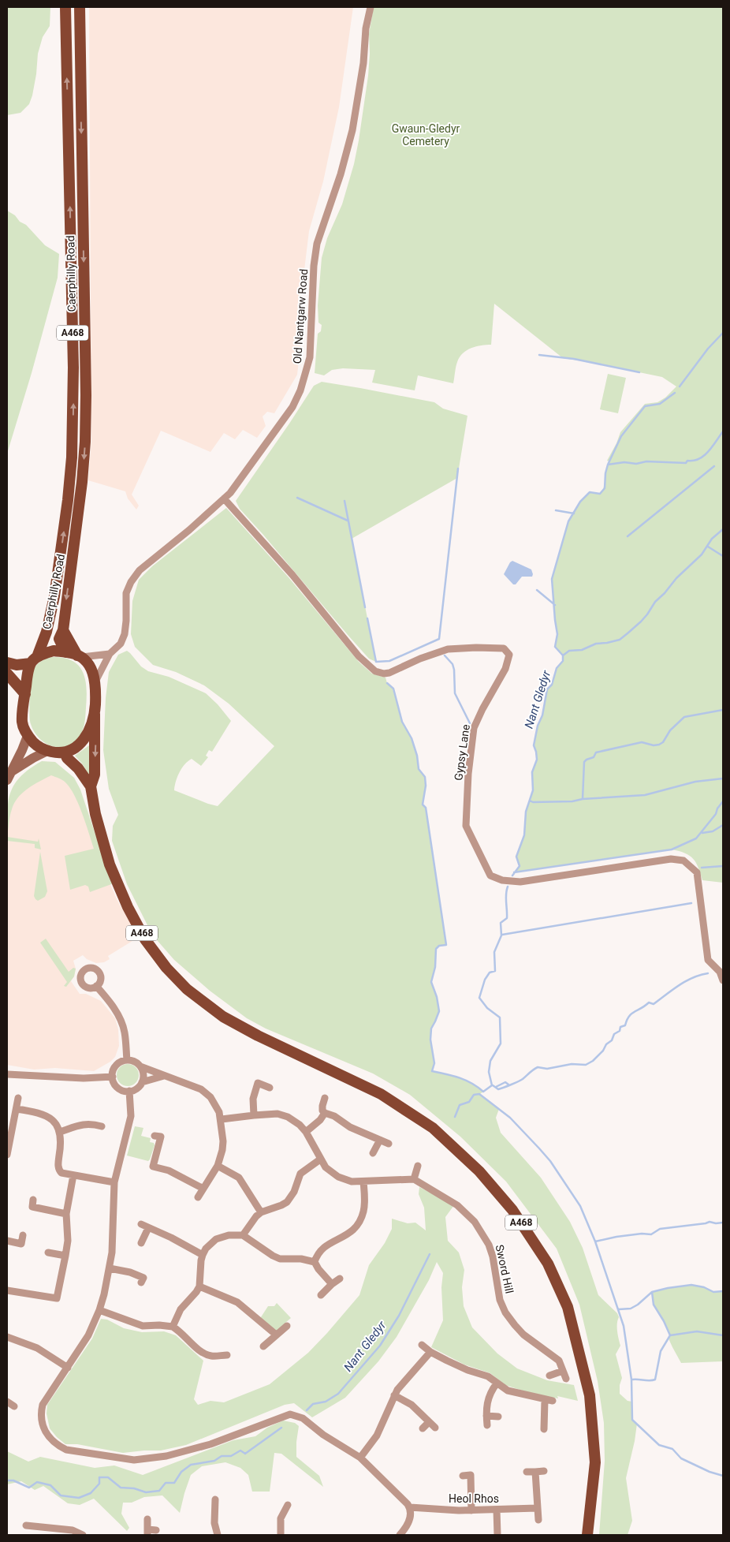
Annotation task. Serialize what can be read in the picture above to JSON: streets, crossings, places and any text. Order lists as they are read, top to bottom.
{
  "streets": {
    "main road": ["Caerphilly Road", "A468"],
    "street": [
      "Old Nantgarw Road",
      "Gypsy Lane",
      "Sword Hill",
      "Heol Rhos"
    ]
  },
  "crossings": [
    ["Caerphilly Road", "Old Nantgarw Road"],
    ["Caerphilly Road", "A468"],
    ["Old Nantgarw Road", "A468"],
    ["Old Nantgarw Road", "Gypsy Lane"]
  ],
  "water": ["Nant Gledyr"],
  "parks": ["Gwaun-Gledyr Cemetery"]
}
